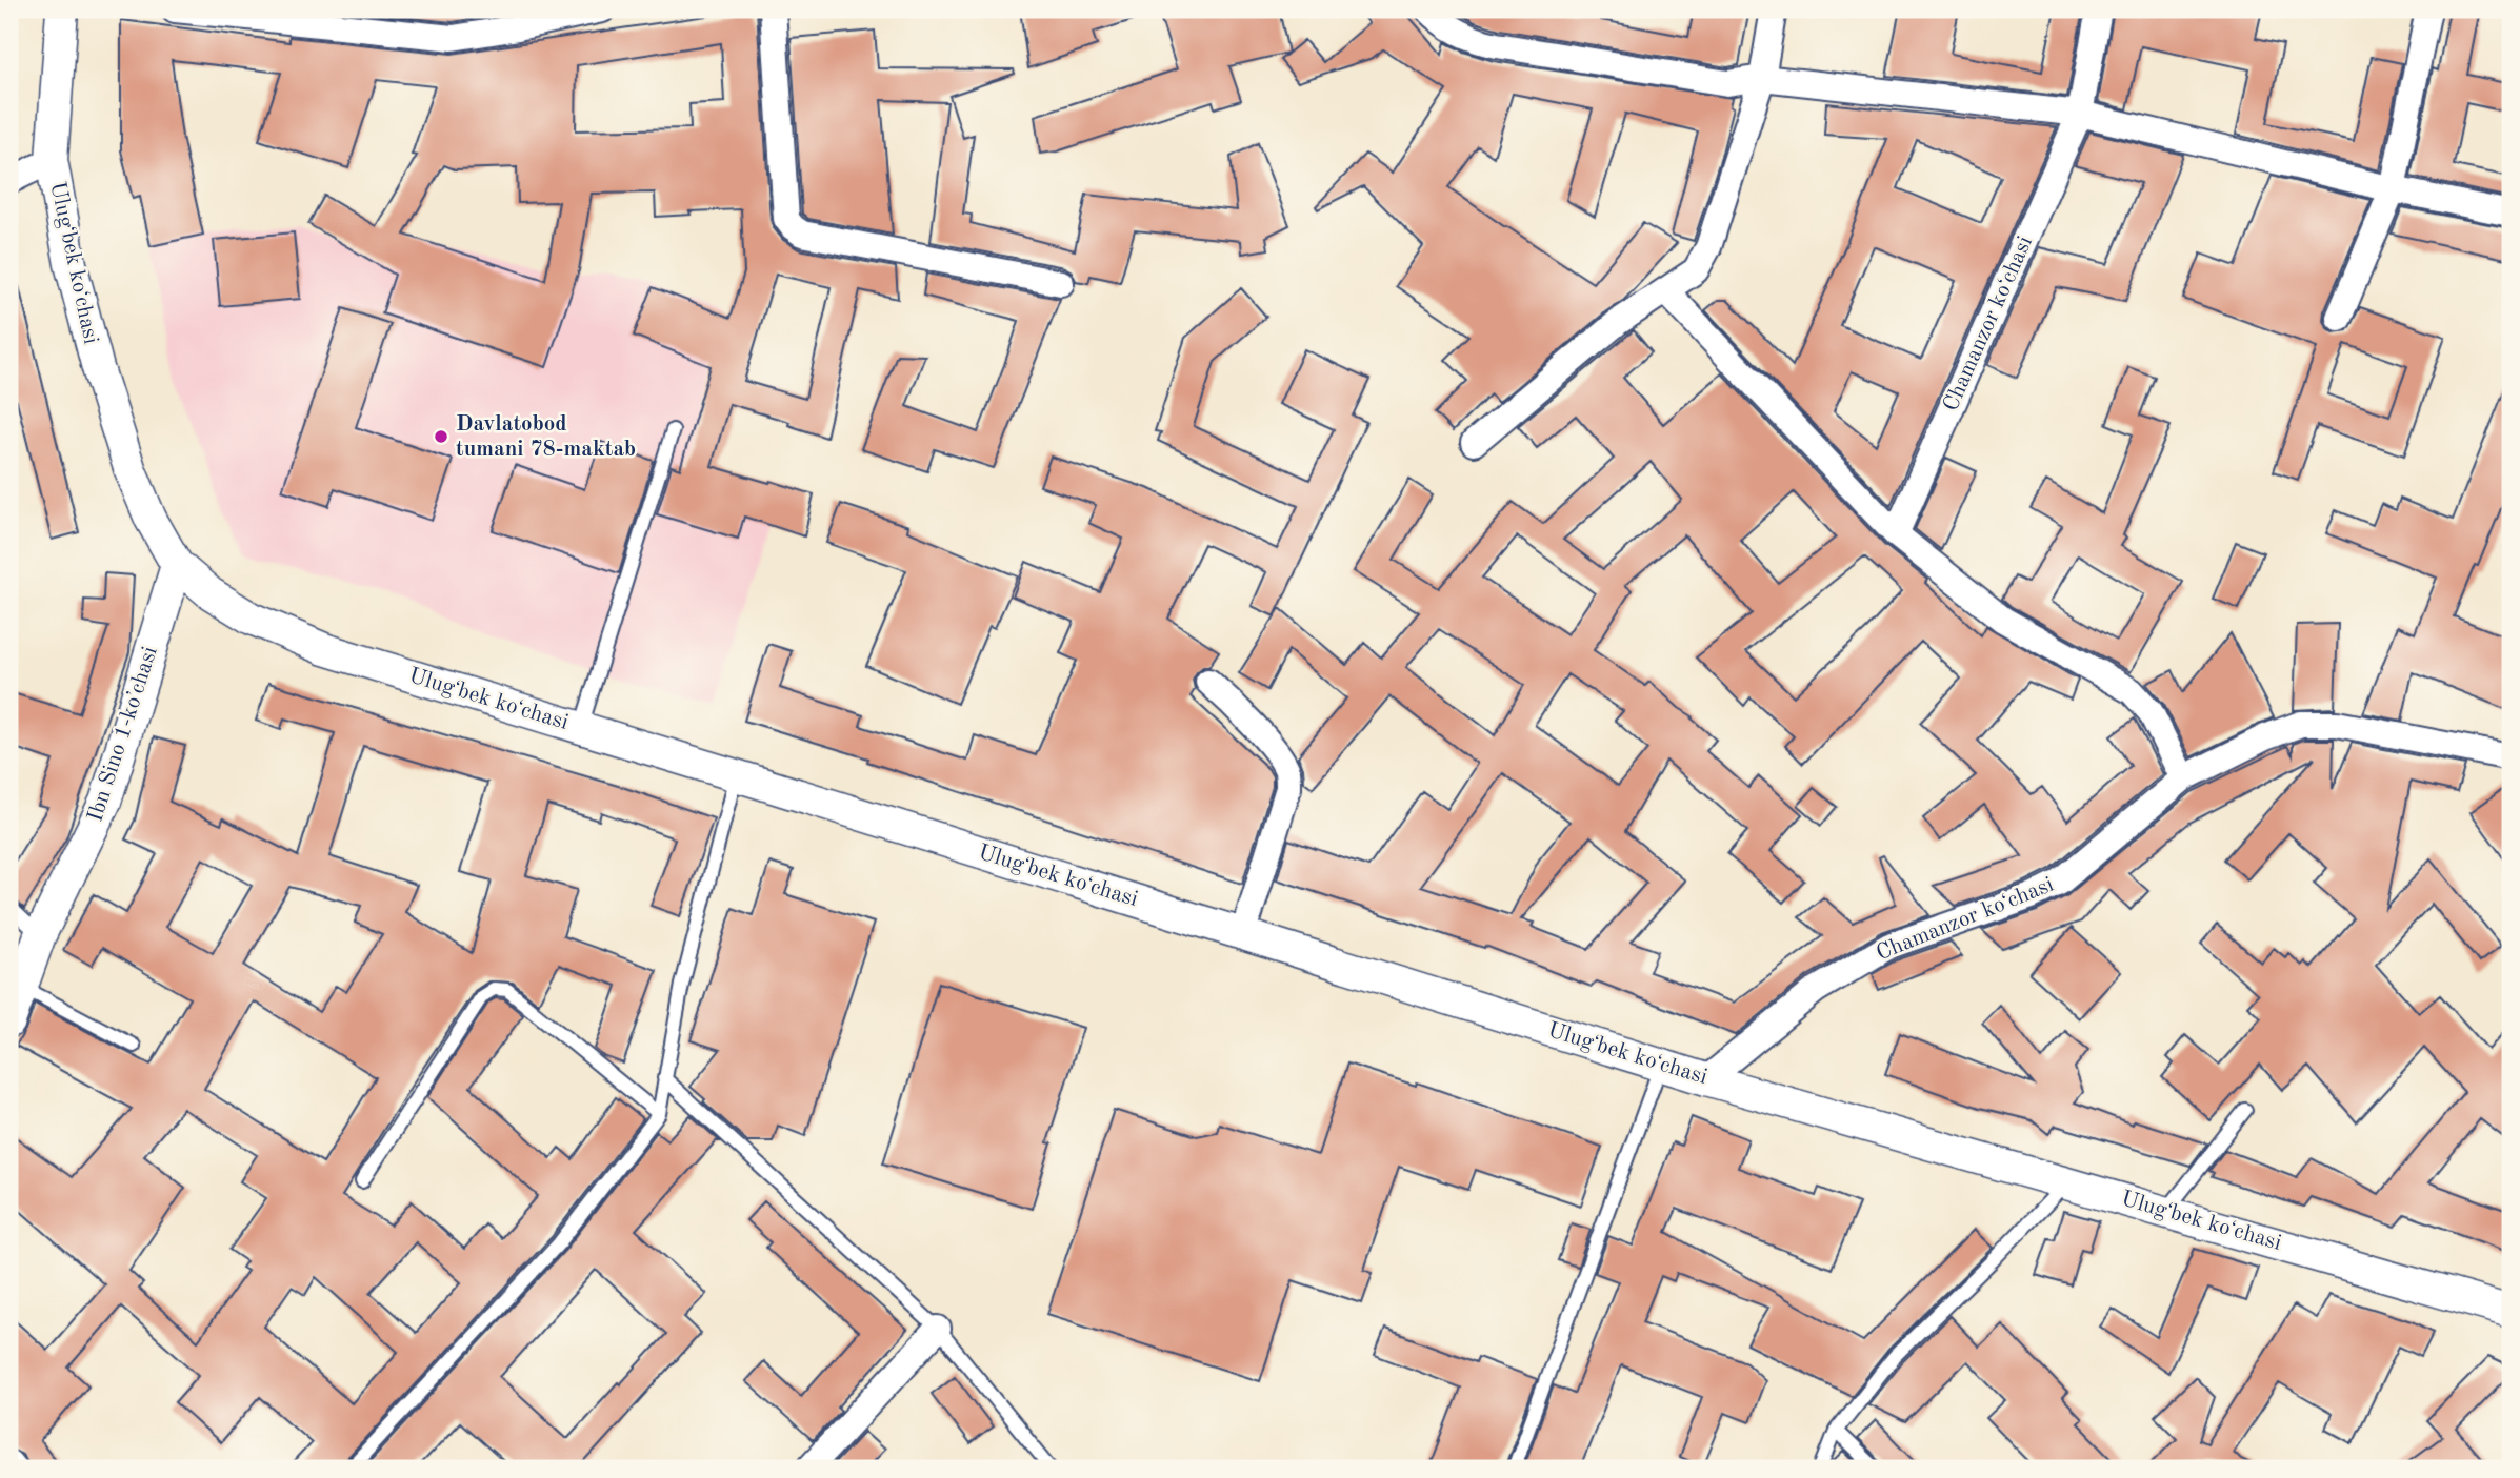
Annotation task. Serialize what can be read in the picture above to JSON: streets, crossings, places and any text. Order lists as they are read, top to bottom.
{
  "streets": {
    "street": ["Ulugʻbek koʻchasi", "Chamanzor koʻchasi", "Ibn Sino 1-koʼchasi"]
  },
  "crossings": [
    ["Ulugʻbek koʻchasi", "Chamanzor koʻchasi"],
    ["Ulugʻbek koʻchasi", "Ibn Sino 1-koʼchasi"]
  ],
  "places": ["Davlatobod tumani 78-maktab"]
}
